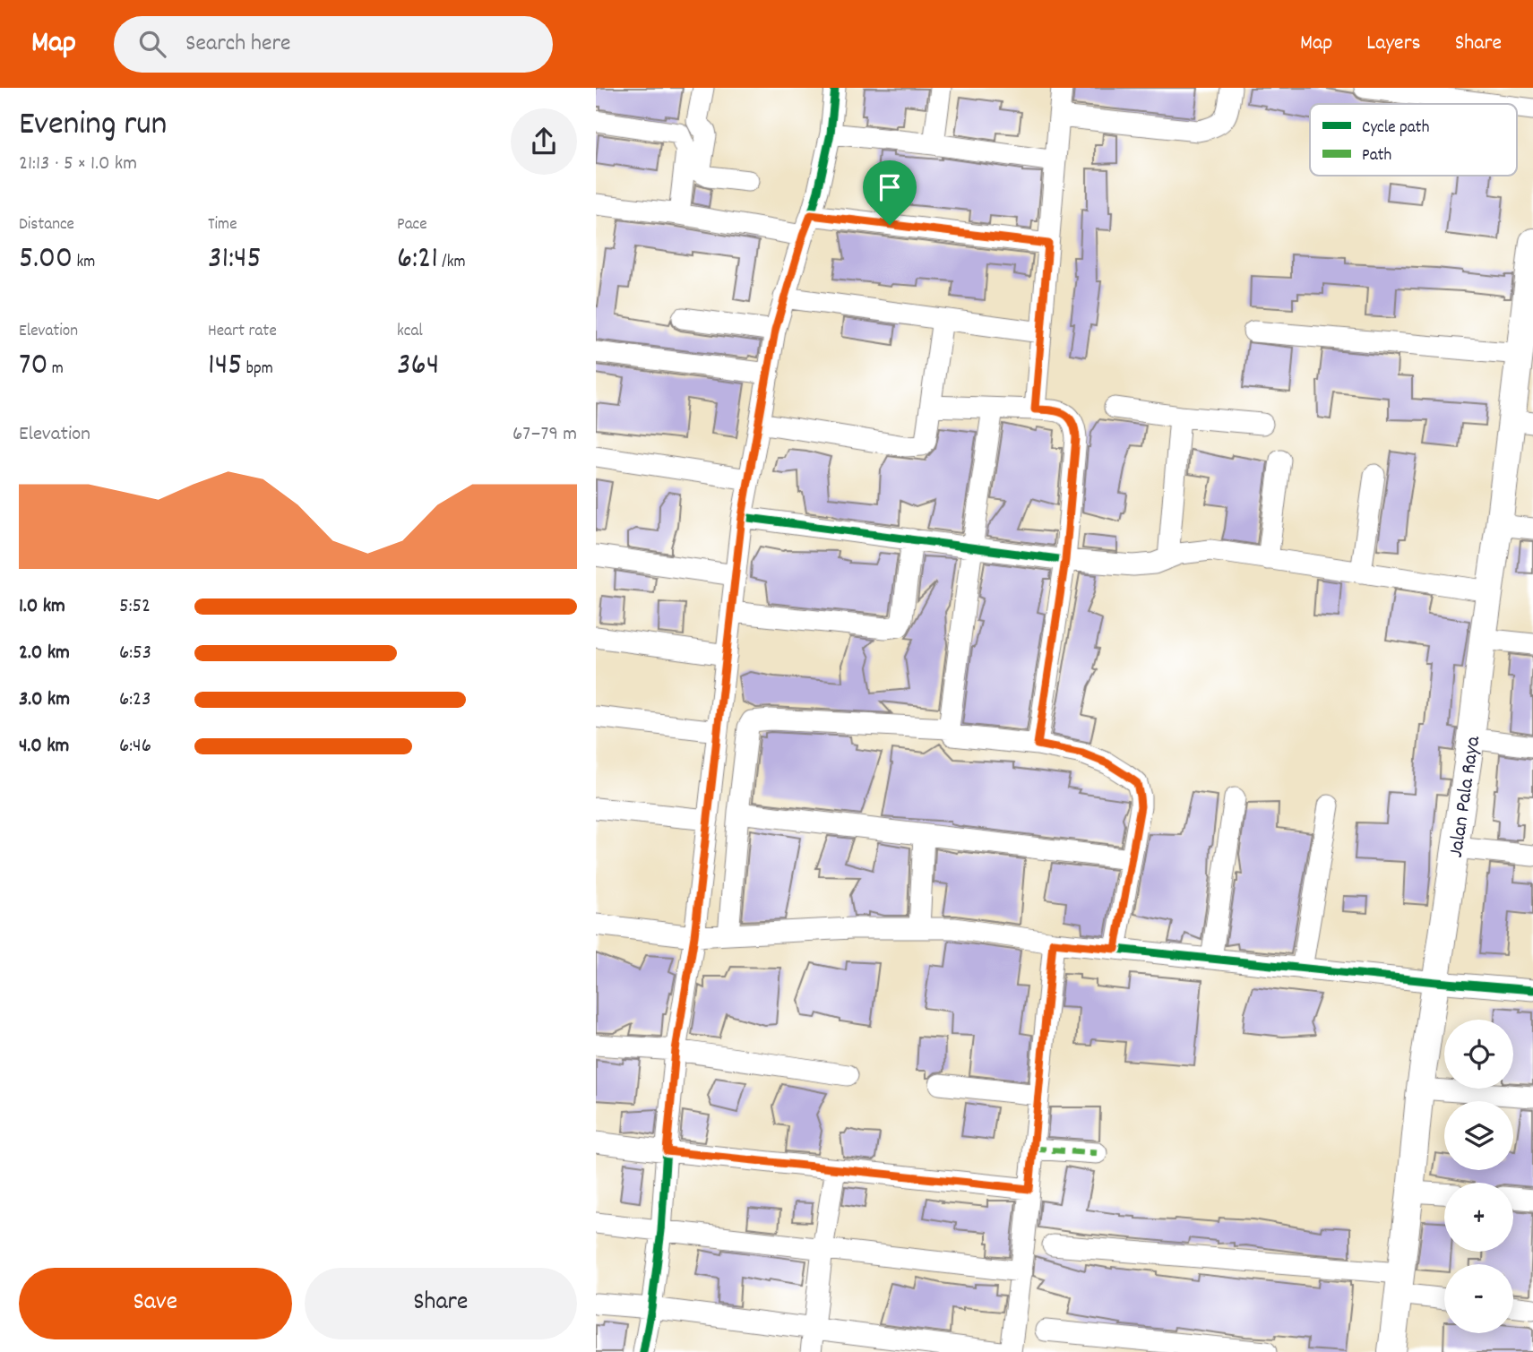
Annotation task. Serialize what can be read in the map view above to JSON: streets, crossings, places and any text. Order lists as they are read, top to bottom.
{
  "streets": {
    "main road": ["Jalan Pala Raya"]
  },
  "legend": ["Cycle path", "Path"],
  "page": {
    "header": "Map",
    "search": "Search here",
    "nav": ["Map", "Layers", "Share"],
    "heading": ["Evening run", "21:13 · 5 × 1.0 km"],
    "stats": [
      ["Distance", "5.00 km"],
      ["Time", "31:45"],
      ["Pace", "6:21 /km"],
      ["Elevation", "70 m"],
      ["Heart rate", "145 bpm"],
      ["kcal", "364"]
    ],
    "chart": ["Elevation", "67–79 m"],
    "list": [
      {
        "name": "1.0 km",
        "note": "5:52"
      },
      {
        "name": "2.0 km",
        "note": "6:53"
      },
      {
        "name": "3.0 km",
        "note": "6:23"
      },
      {
        "name": "4.0 km",
        "note": "6:46"
      }
    ],
    "map_buttons": ["+", "−"],
    "buttons": ["Save", "Share"]
  }
}
